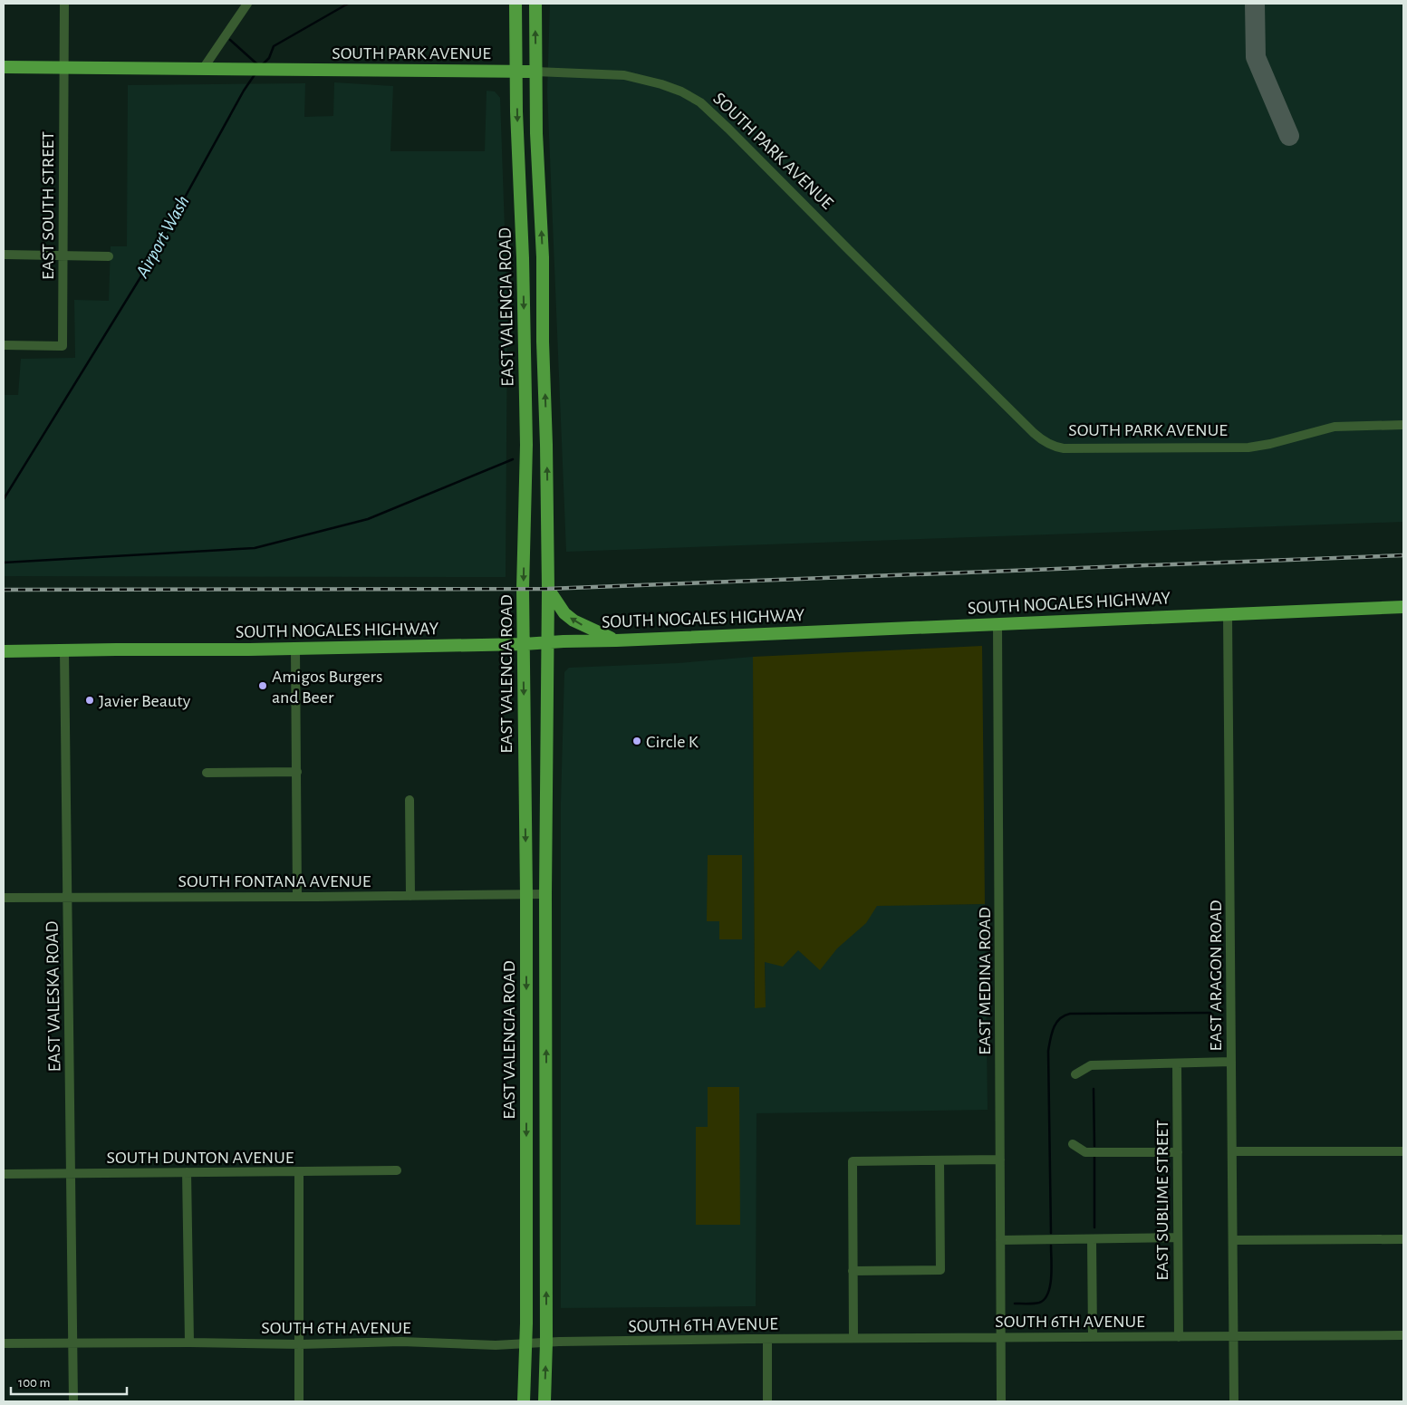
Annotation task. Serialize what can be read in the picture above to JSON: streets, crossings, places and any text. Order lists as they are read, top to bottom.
{
  "streets": {
    "main road": ["SOUTH PARK AVENUE", "EAST VALENCIA ROAD", "SOUTH NOGALES HIGHWAY"],
    "street": [
      "EAST SOUTH STREET",
      "SOUTH FONTANA AVENUE",
      "EAST ARAGON ROAD",
      "EAST MEDINA ROAD",
      "EAST VALESKA ROAD",
      "SOUTH DUNTON AVENUE",
      "EAST SUBLIME STREET",
      "SOUTH 6TH AVENUE"
    ]
  },
  "crossings": [
    ["SOUTH PARK AVENUE", "EAST SOUTH STREET"],
    ["SOUTH PARK AVENUE", "EAST VALENCIA ROAD"],
    ["EAST VALENCIA ROAD", "SOUTH NOGALES HIGHWAY"],
    ["EAST VALENCIA ROAD", "SOUTH FONTANA AVENUE"],
    ["EAST VALENCIA ROAD", "SOUTH 6TH AVENUE"],
    ["SOUTH NOGALES HIGHWAY", "EAST ARAGON ROAD"],
    ["SOUTH NOGALES HIGHWAY", "EAST MEDINA ROAD"],
    ["SOUTH NOGALES HIGHWAY", "EAST VALESKA ROAD"],
    ["SOUTH FONTANA AVENUE", "EAST VALESKA ROAD"],
    ["EAST ARAGON ROAD", "SOUTH 6TH AVENUE"],
    ["EAST MEDINA ROAD", "SOUTH 6TH AVENUE"],
    ["EAST VALESKA ROAD", "SOUTH DUNTON AVENUE"],
    ["EAST VALESKA ROAD", "SOUTH 6TH AVENUE"],
    ["EAST SUBLIME STREET", "SOUTH 6TH AVENUE"]
  ],
  "water": ["Airport Wash"],
  "places": ["Amigos Burgers and Beer", "Javier Beauty", "Circle K"],
  "scale_bar": "100 m"
}
